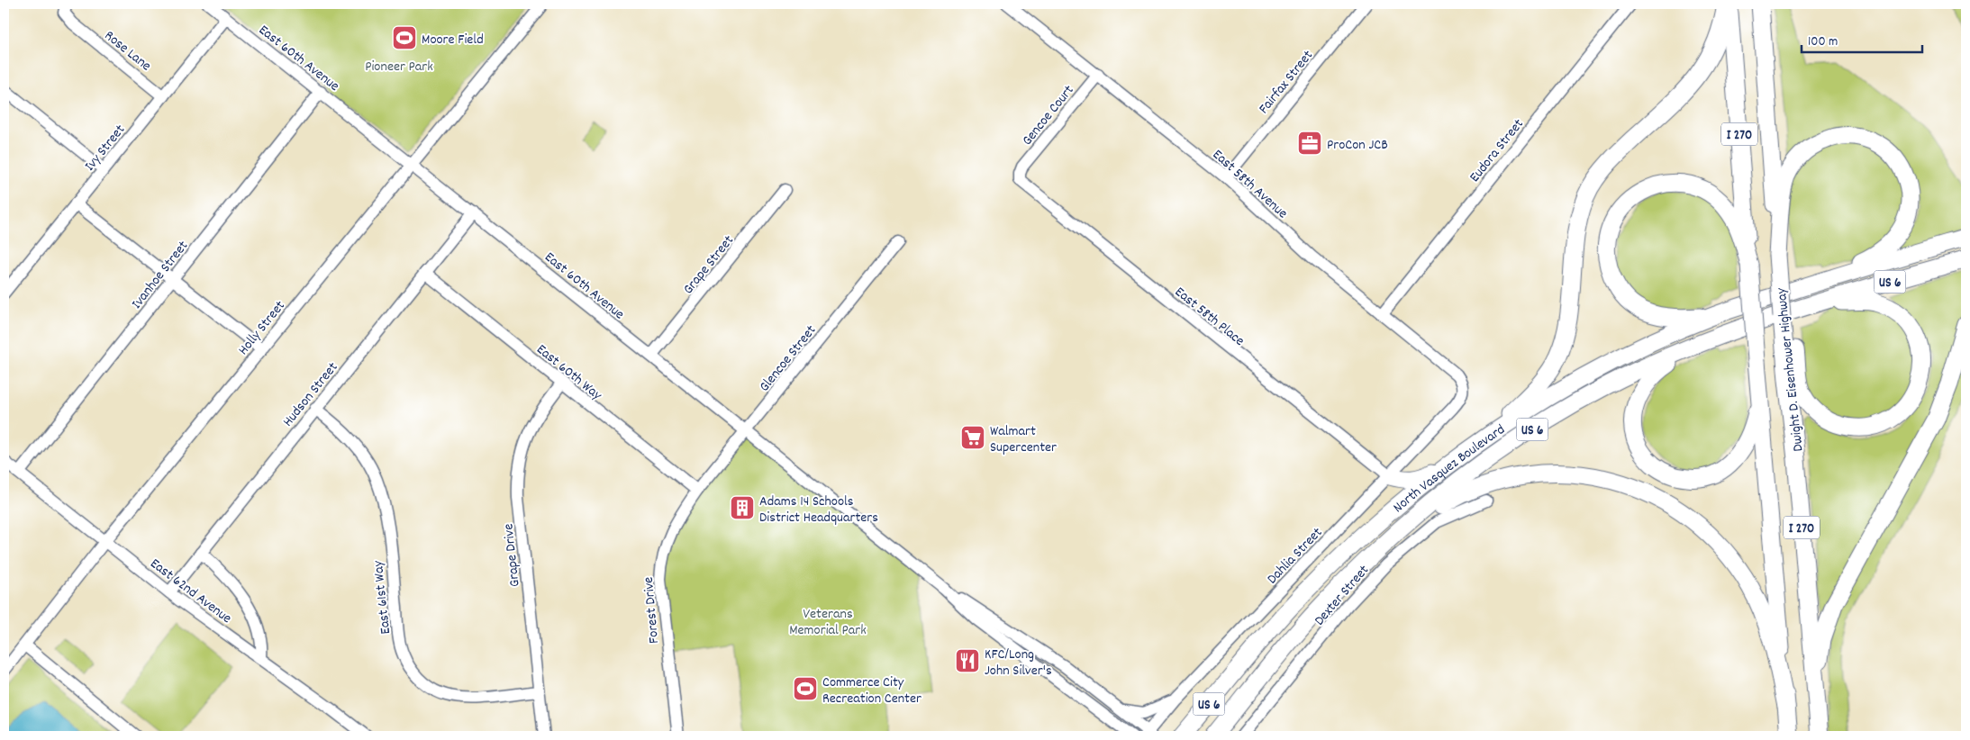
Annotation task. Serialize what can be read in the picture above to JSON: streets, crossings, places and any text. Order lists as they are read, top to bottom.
{
  "streets": {
    "highway": [
      "I 270",
      "US 6",
      "Dwight D. Eisenhower Highway",
      "North Vasquez Boulevard"
    ],
    "street": [
      "Rose Lane",
      "East 60th Avenue",
      "Fairfax Street",
      "Gencoe Court",
      "Ivy Street",
      "Eudora Street",
      "East 58th Avenue",
      "Grape Street",
      "Ivanhoe Street",
      "East 58th Place",
      "Holly Street",
      "Glencoe Street",
      "East 60th Way",
      "Hudson Street",
      "Dahlia Street",
      "Grape Drive",
      "East 62nd Avenue",
      "Dexter Street",
      "East 61st Way",
      "Forest Drive"
    ]
  },
  "crossings": [
    ["Rose Lane", "Ivy Street"],
    ["East 60th Avenue", "Ivy Street"],
    ["East 60th Avenue", "Grape Street"],
    ["East 60th Avenue", "Ivanhoe Street"],
    ["East 60th Avenue", "Holly Street"],
    ["East 60th Avenue", "Glencoe Street"],
    ["East 60th Avenue", "Hudson Street"],
    ["East 60th Avenue", "Dahlia Street"],
    ["Fairfax Street", "East 58th Avenue"],
    ["Gencoe Court", "East 58th Avenue"],
    ["Gencoe Court", "East 58th Place"],
    ["Eudora Street", "East 58th Avenue"],
    ["East 58th Avenue", "Dahlia Street"],
    ["Ivanhoe Street", "East 62nd Avenue"],
    ["East 58th Place", "Dahlia Street"],
    ["Holly Street", "East 62nd Avenue"],
    ["Glencoe Street", "East 60th Way"],
    ["Glencoe Street", "Forest Drive"],
    ["East 60th Way", "Hudson Street"],
    ["East 60th Way", "Grape Drive"],
    ["East 60th Way", "Forest Drive"],
    ["Hudson Street", "East 62nd Avenue"],
    ["Hudson Street", "East 61st Way"],
    ["Grape Drive", "East 61st Way"]
  ],
  "parks": ["Pioneer Park", "Veterans Memorial Park"],
  "places": {
    "sports": ["Moore Field", "Commerce City Recreation Center"],
    "office": ["ProCon JCB"],
    "supermarket": ["Walmart Supercenter"],
    "building": ["Adams 14 Schools District Headquarters"],
    "restaurant": ["KFC/Long John Silver's"]
  },
  "scale_bar": "100 m"
}
